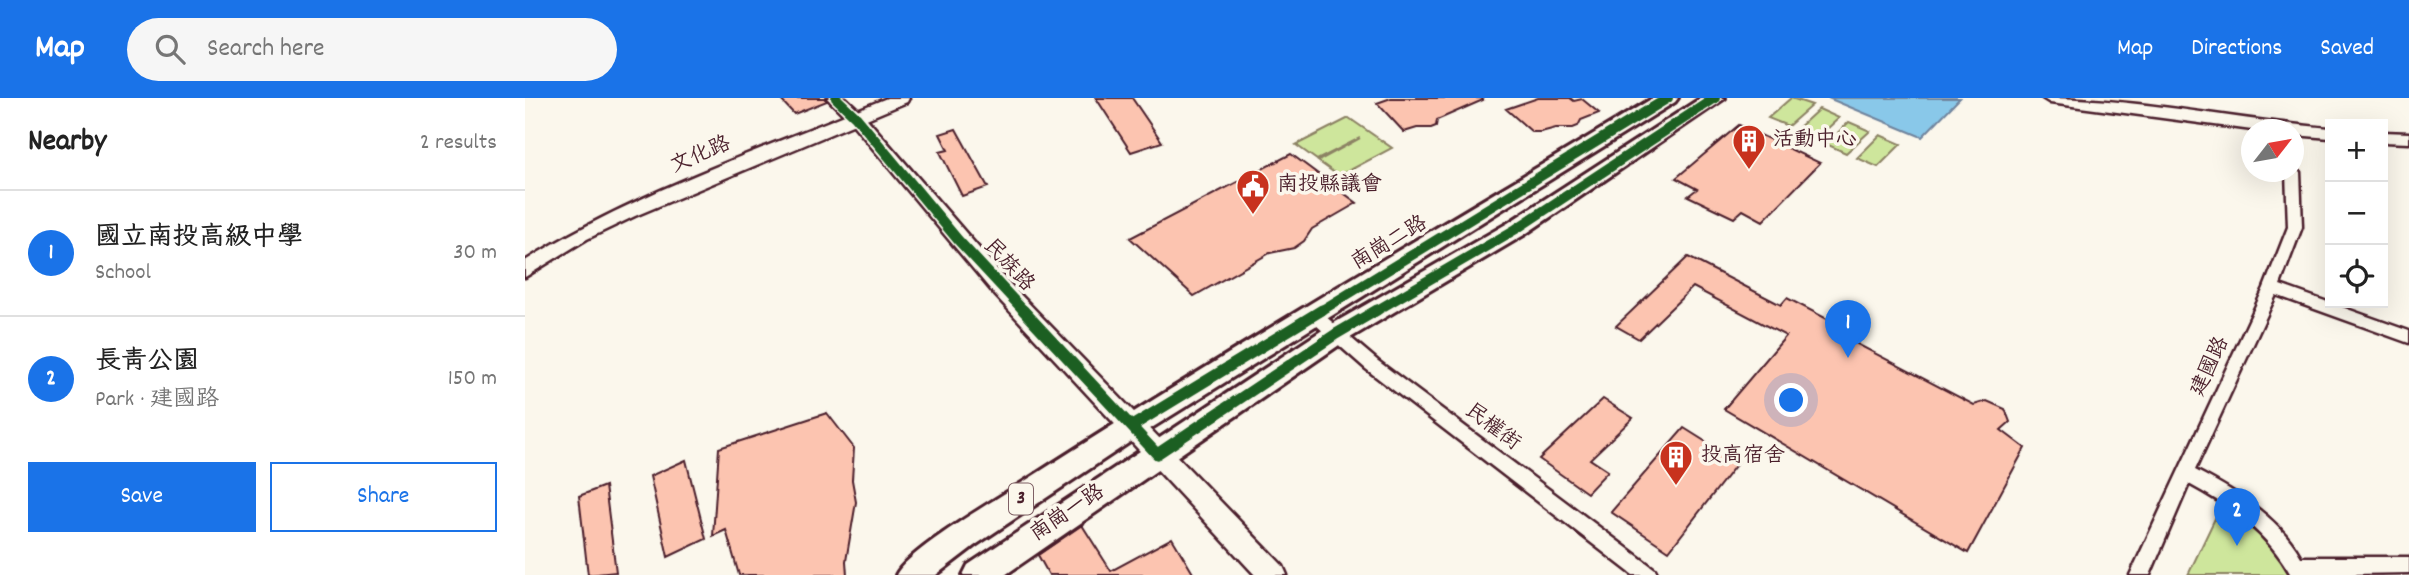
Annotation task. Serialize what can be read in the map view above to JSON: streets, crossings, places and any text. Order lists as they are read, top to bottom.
{
  "streets": {
    "main road": [
      "南崗二路",
      "民族路",
      "3",
      "南崗一路"
    ],
    "street": ["文化路", "建國路", "民權街"]
  },
  "crossings": [
    ["文化路", "民族路"],
    ["南崗二路", "民族路"],
    ["南崗二路", "民權街"],
    ["南崗二路", "南崗一路"],
    ["民族路", "3"],
    ["民族路", "南崗一路"],
    ["民權街", "3"],
    ["3", "南崗一路"]
  ],
  "places": {
    "building": ["活動中心", "投高宿舍"],
    "public building": ["南投縣議會"]
  },
  "north": "top right",
  "page": {
    "header": "Map",
    "search": "Search here",
    "nav": ["Map", "Directions", "Saved"],
    "heading": ["Nearby", "2 results"],
    "map_buttons": ["+", "−"],
    "list": [
      {
        "mark": "1",
        "name": "國立南投高級中學",
        "note": "School",
        "value": "30 m"
      },
      {
        "mark": "2",
        "name": "長青公園",
        "note": "Park · 建國路",
        "value": "150 m"
      }
    ],
    "pins": ["1", "2"],
    "buttons": ["Save", "Share"]
  }
}
